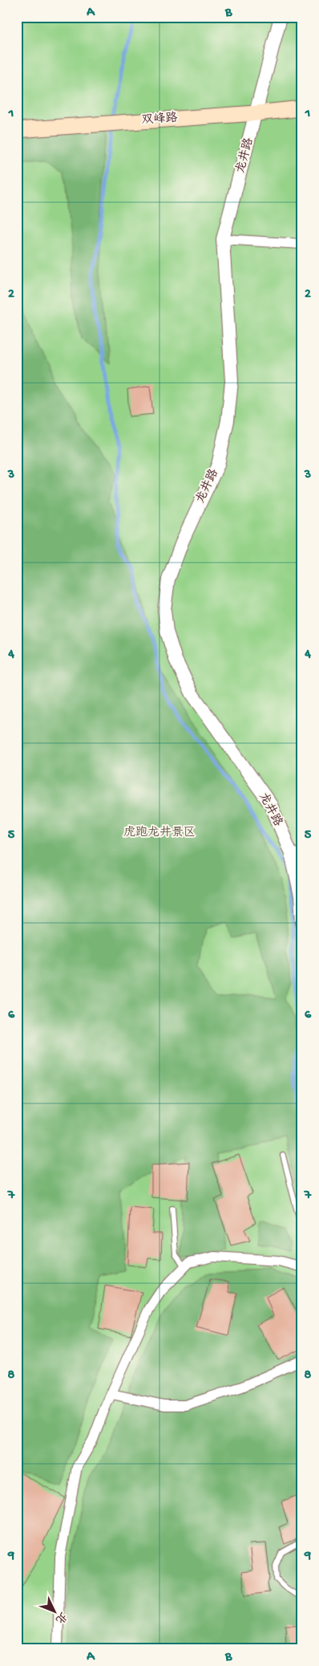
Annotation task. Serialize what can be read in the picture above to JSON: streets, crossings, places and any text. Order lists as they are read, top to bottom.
{
  "streets": {
    "main road": ["双峰路"],
    "street": ["龙井路"]
  },
  "crossings": [
    ["双峰路", "龙井路"]
  ],
  "parks": ["虎跑龙井景区"],
  "north": "bottom right",
  "grid": {
    "columns": ["A", "B"],
    "rows": [
      "1",
      "2",
      "3",
      "4",
      "5",
      "6",
      "7",
      "8",
      "9"
    ]
  }
}
